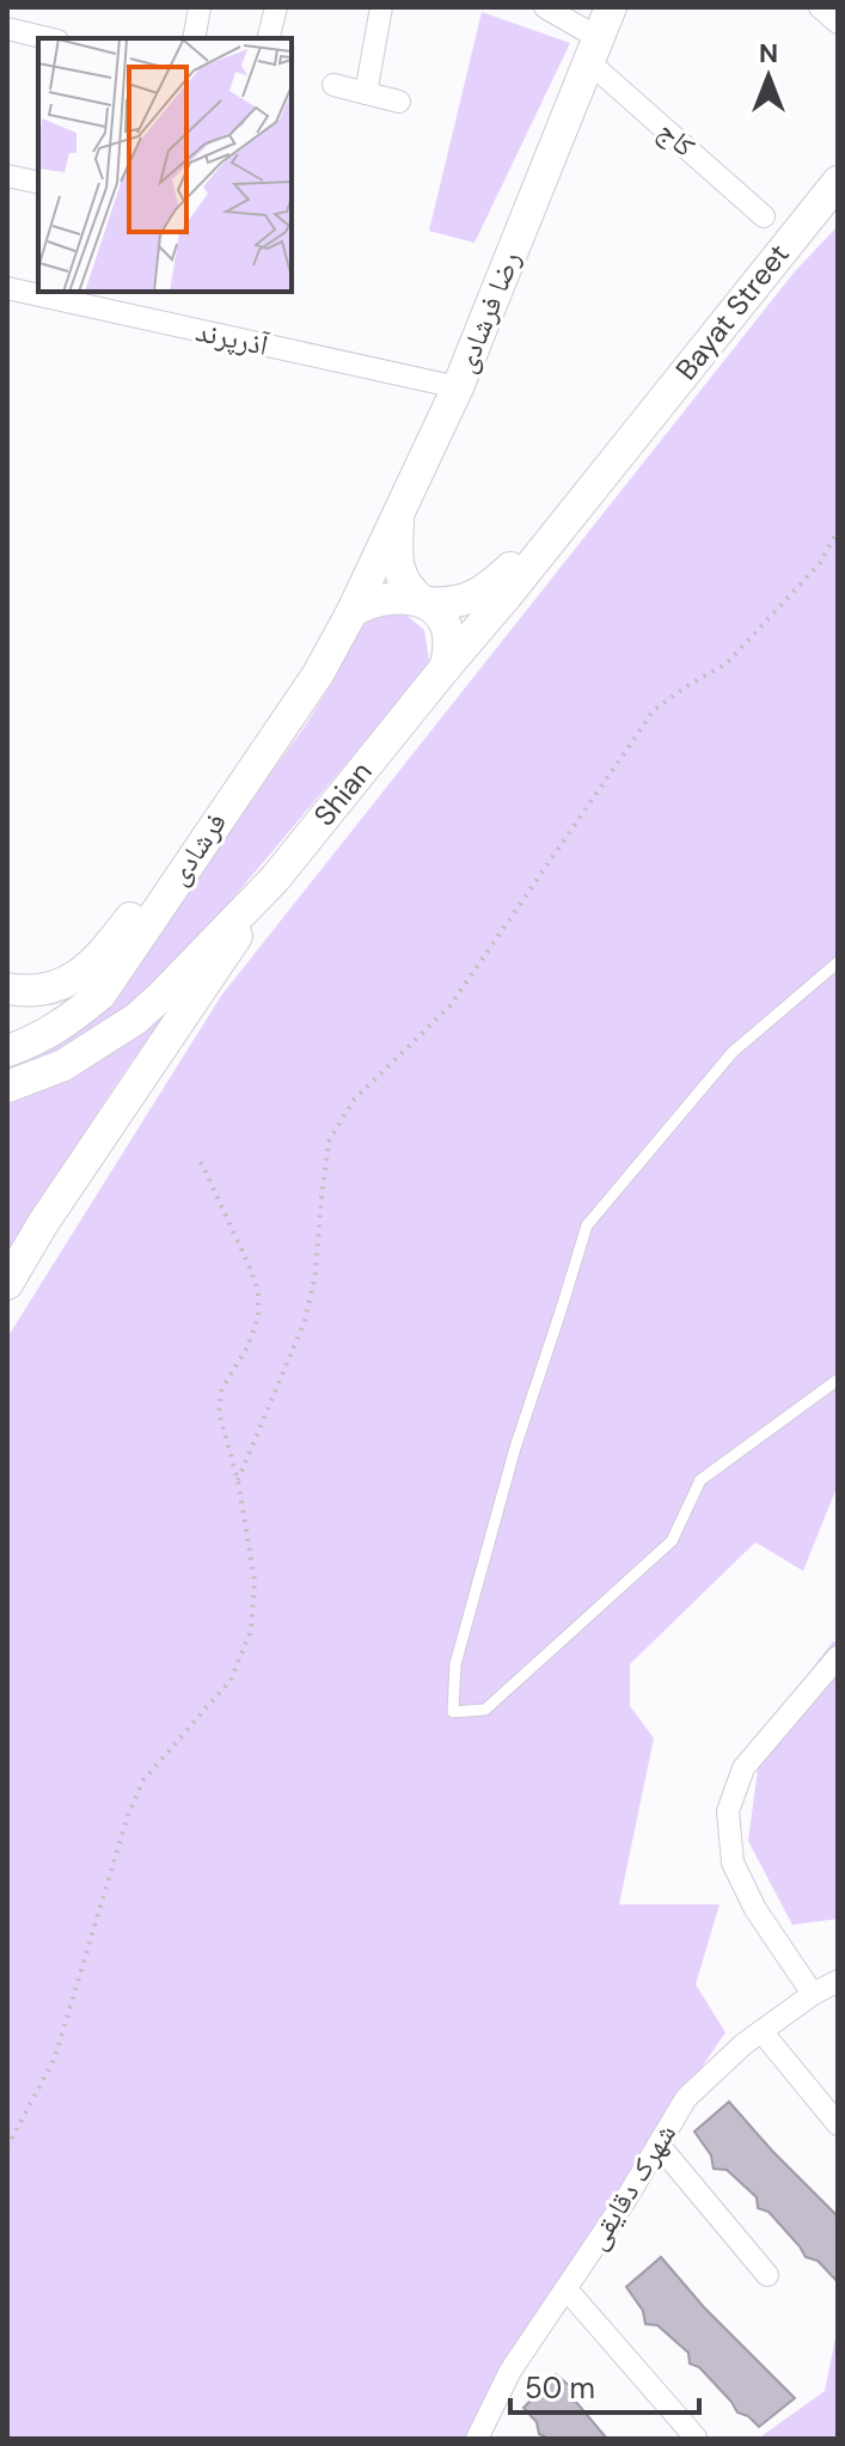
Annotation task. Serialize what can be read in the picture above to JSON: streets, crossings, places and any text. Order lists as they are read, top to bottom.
{
  "streets": {
    "main road": [
      "رضا فرشادی",
      "Bayat Street",
      "Shian",
      "فرشادی"
    ],
    "street": ["کاج", "آذرپرند", "شهرک دقایقی"]
  },
  "crossings": [
    ["کاج", "رضا فرشادی"],
    ["رضا فرشادی", "آذرپرند"],
    ["رضا فرشادی", "فرشادی"],
    ["Bayat Street", "Shian"]
  ],
  "scale_bar": "50 m",
  "north": "top"
}
